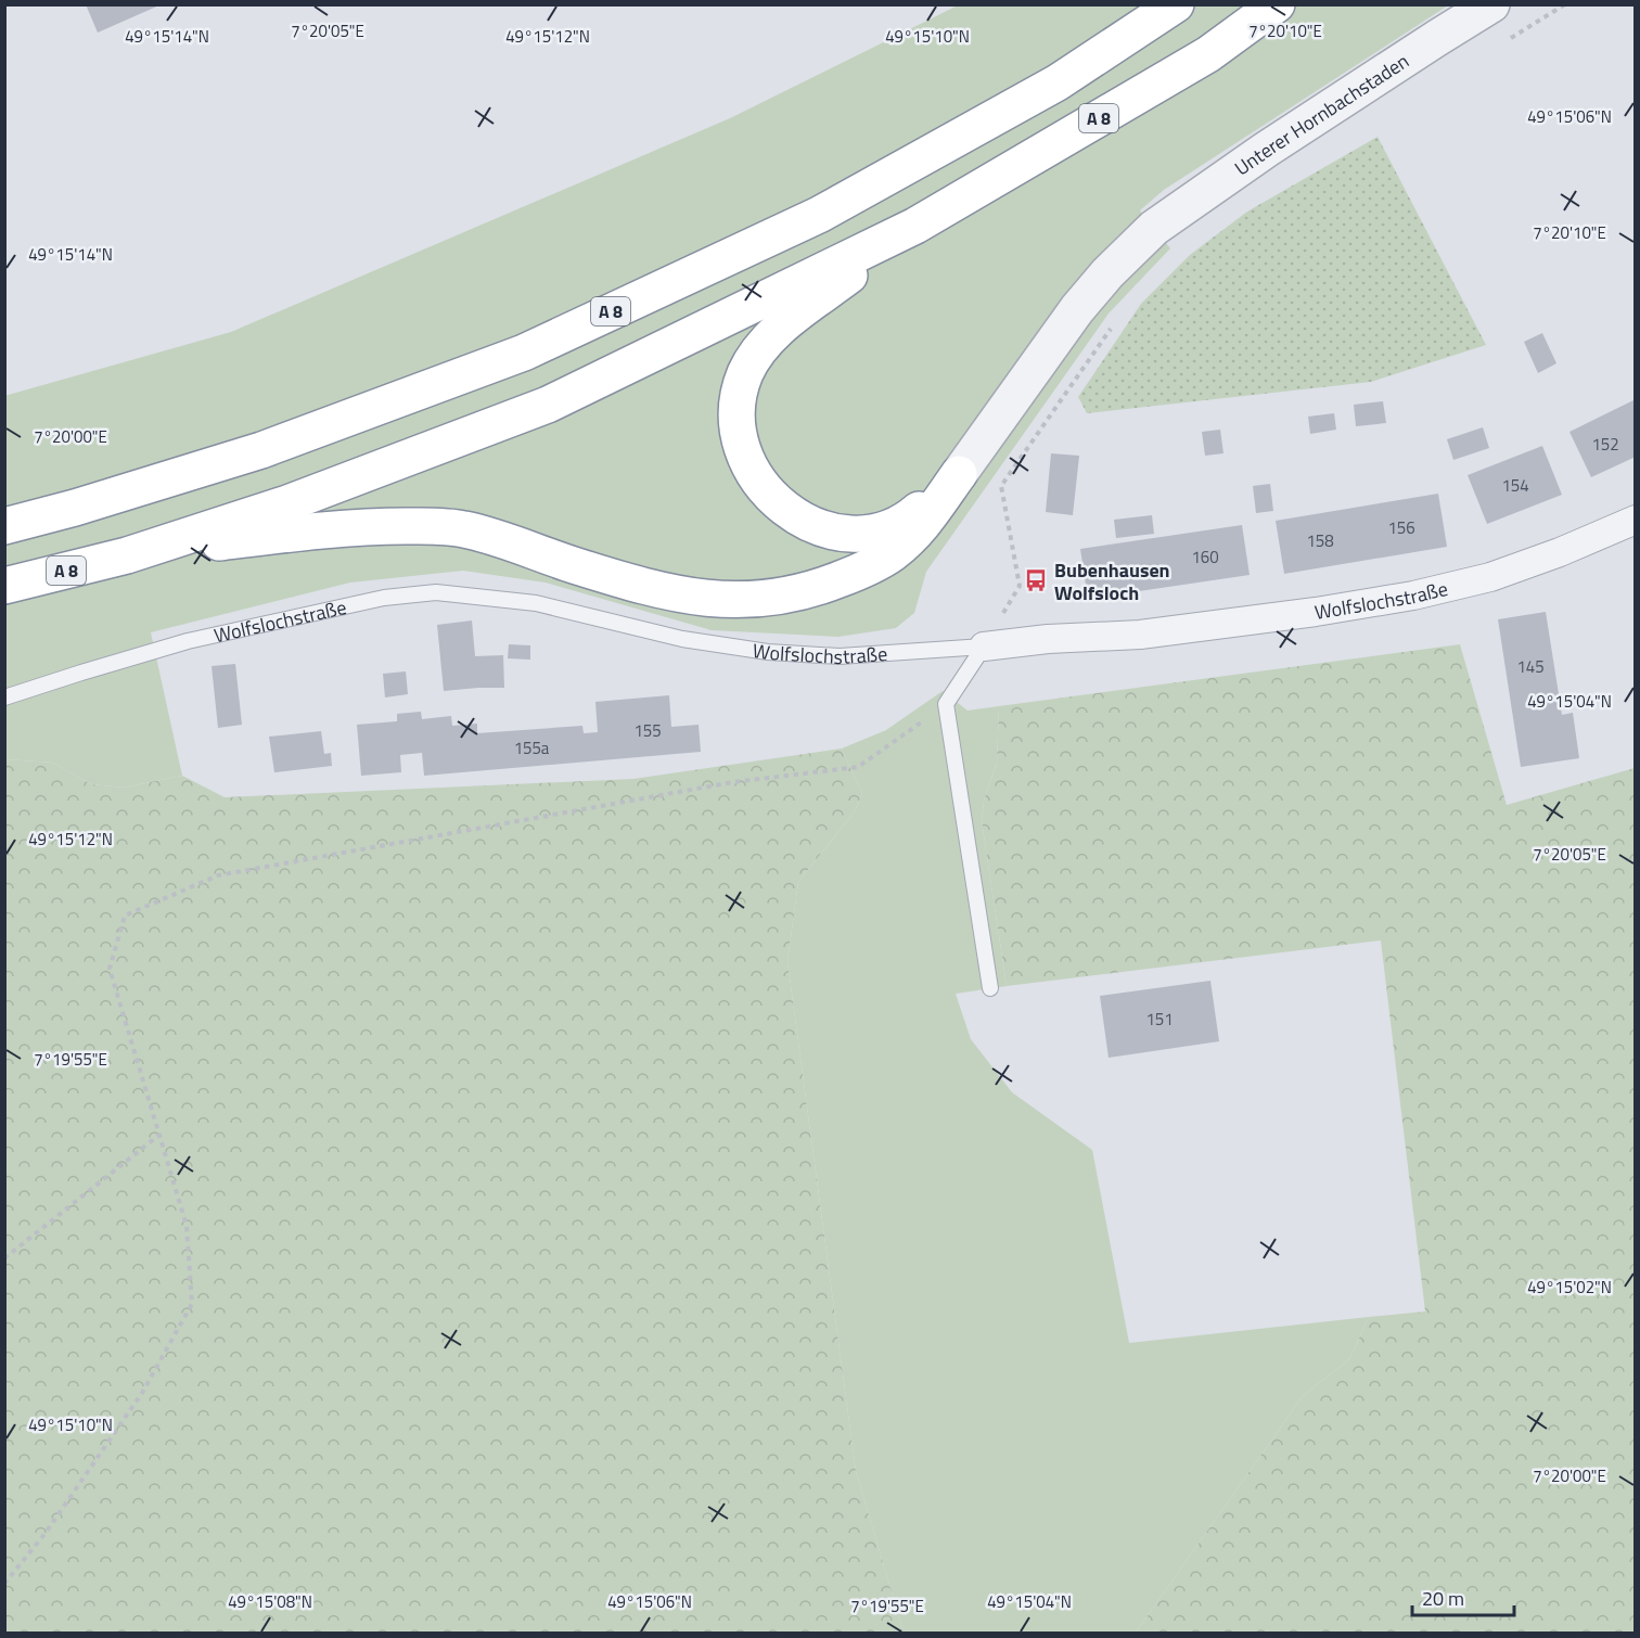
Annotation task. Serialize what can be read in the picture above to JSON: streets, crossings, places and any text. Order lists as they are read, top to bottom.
{
  "streets": {
    "highway": ["A 8"],
    "street": ["Unterer Hornbachstaden", "Wolfslochstraße"]
  },
  "places": {
    "bus stop": ["Bubenhausen Wolfsloch"]
  },
  "house_numbers": [
    "152",
    "154",
    "156",
    "158",
    "160",
    "145",
    "155",
    "155a",
    "151"
  ],
  "scale_bar": "20 m",
  "coordinates": [
    "7°20'05\"E",
    "7°20'10\"E",
    "49°15'14\"N",
    "49°15'12\"N",
    "49°15'10\"N",
    "49°15'06\"N",
    "7°20'00\"E",
    "49°15'04\"N",
    "7°19'55\"E",
    "49°15'02\"N",
    "49°15'08\"N"
  ]
}
